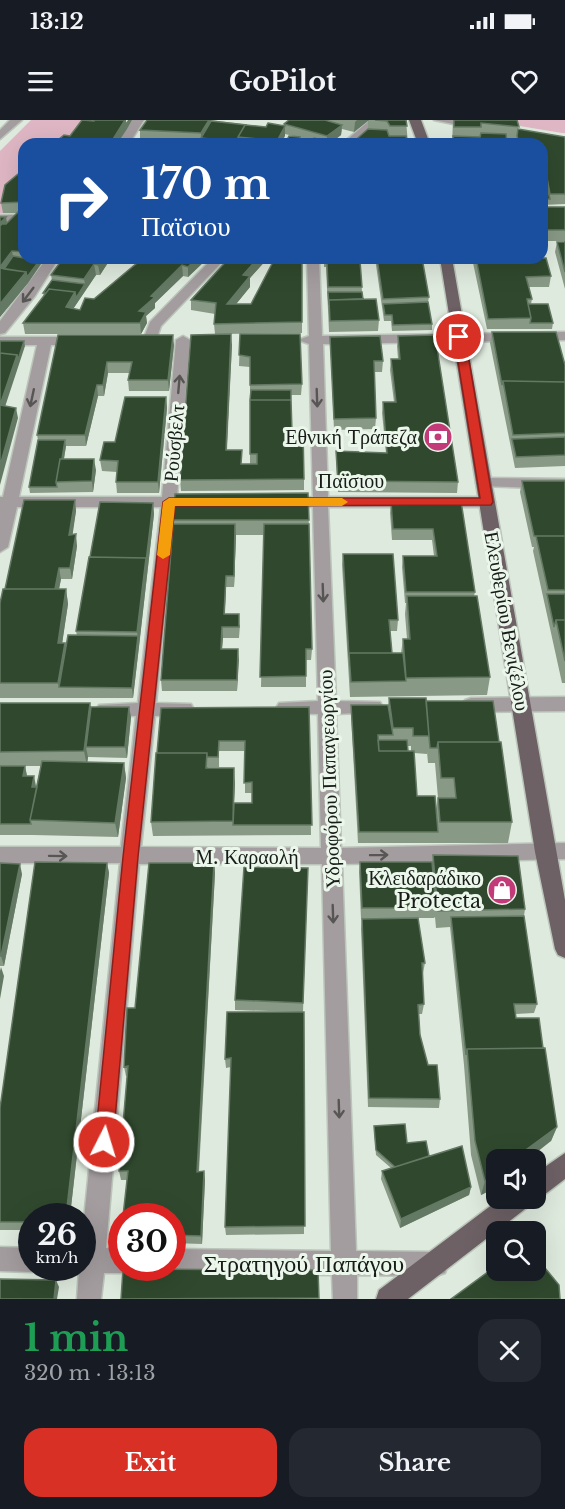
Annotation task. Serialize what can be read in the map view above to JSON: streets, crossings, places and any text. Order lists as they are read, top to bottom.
{
  "streets": {
    "main road": ["Ελευθερίου Βενιζέλου"],
    "street": [
      "Ρούσβελτ",
      "Παϊσιου",
      "Υδροφόρου Παπαγεωργίου",
      "Μ. Καραολή",
      "Στρατηγού Παπάγου"
    ]
  },
  "crossings": [
    ["Ρούσβελτ", "Μ. Καραολή"],
    ["Παϊσιου", "Ελευθερίου Βενιζέλου"],
    ["Παϊσιου", "Υδροφόρου Παπαγεωργίου"],
    ["Ελευθερίου Βενιζέλου", "Μ. Καραολή"],
    ["Υδροφόρου Παπαγεωργίου", "Μ. Καραολή"],
    ["Υδροφόρου Παπαγεωργίου", "Στρατηγού Παπάγου"]
  ],
  "one_way": ["Υδροφόρου Παπαγεωργίου"],
  "places": {
    "bank": ["Εθνική Τράπεζα"],
    "shop": ["Κλειδαράδικο Protecta"]
  },
  "page": {
    "status": "13:12",
    "header": "GoPilot",
    "turn": ["170 m", "Παϊσιου"],
    "speed": "26 km/h",
    "limit": "30",
    "heading": ["1 min", "320 m · 13:13"],
    "buttons": ["Exit", "Share"]
  }
}
